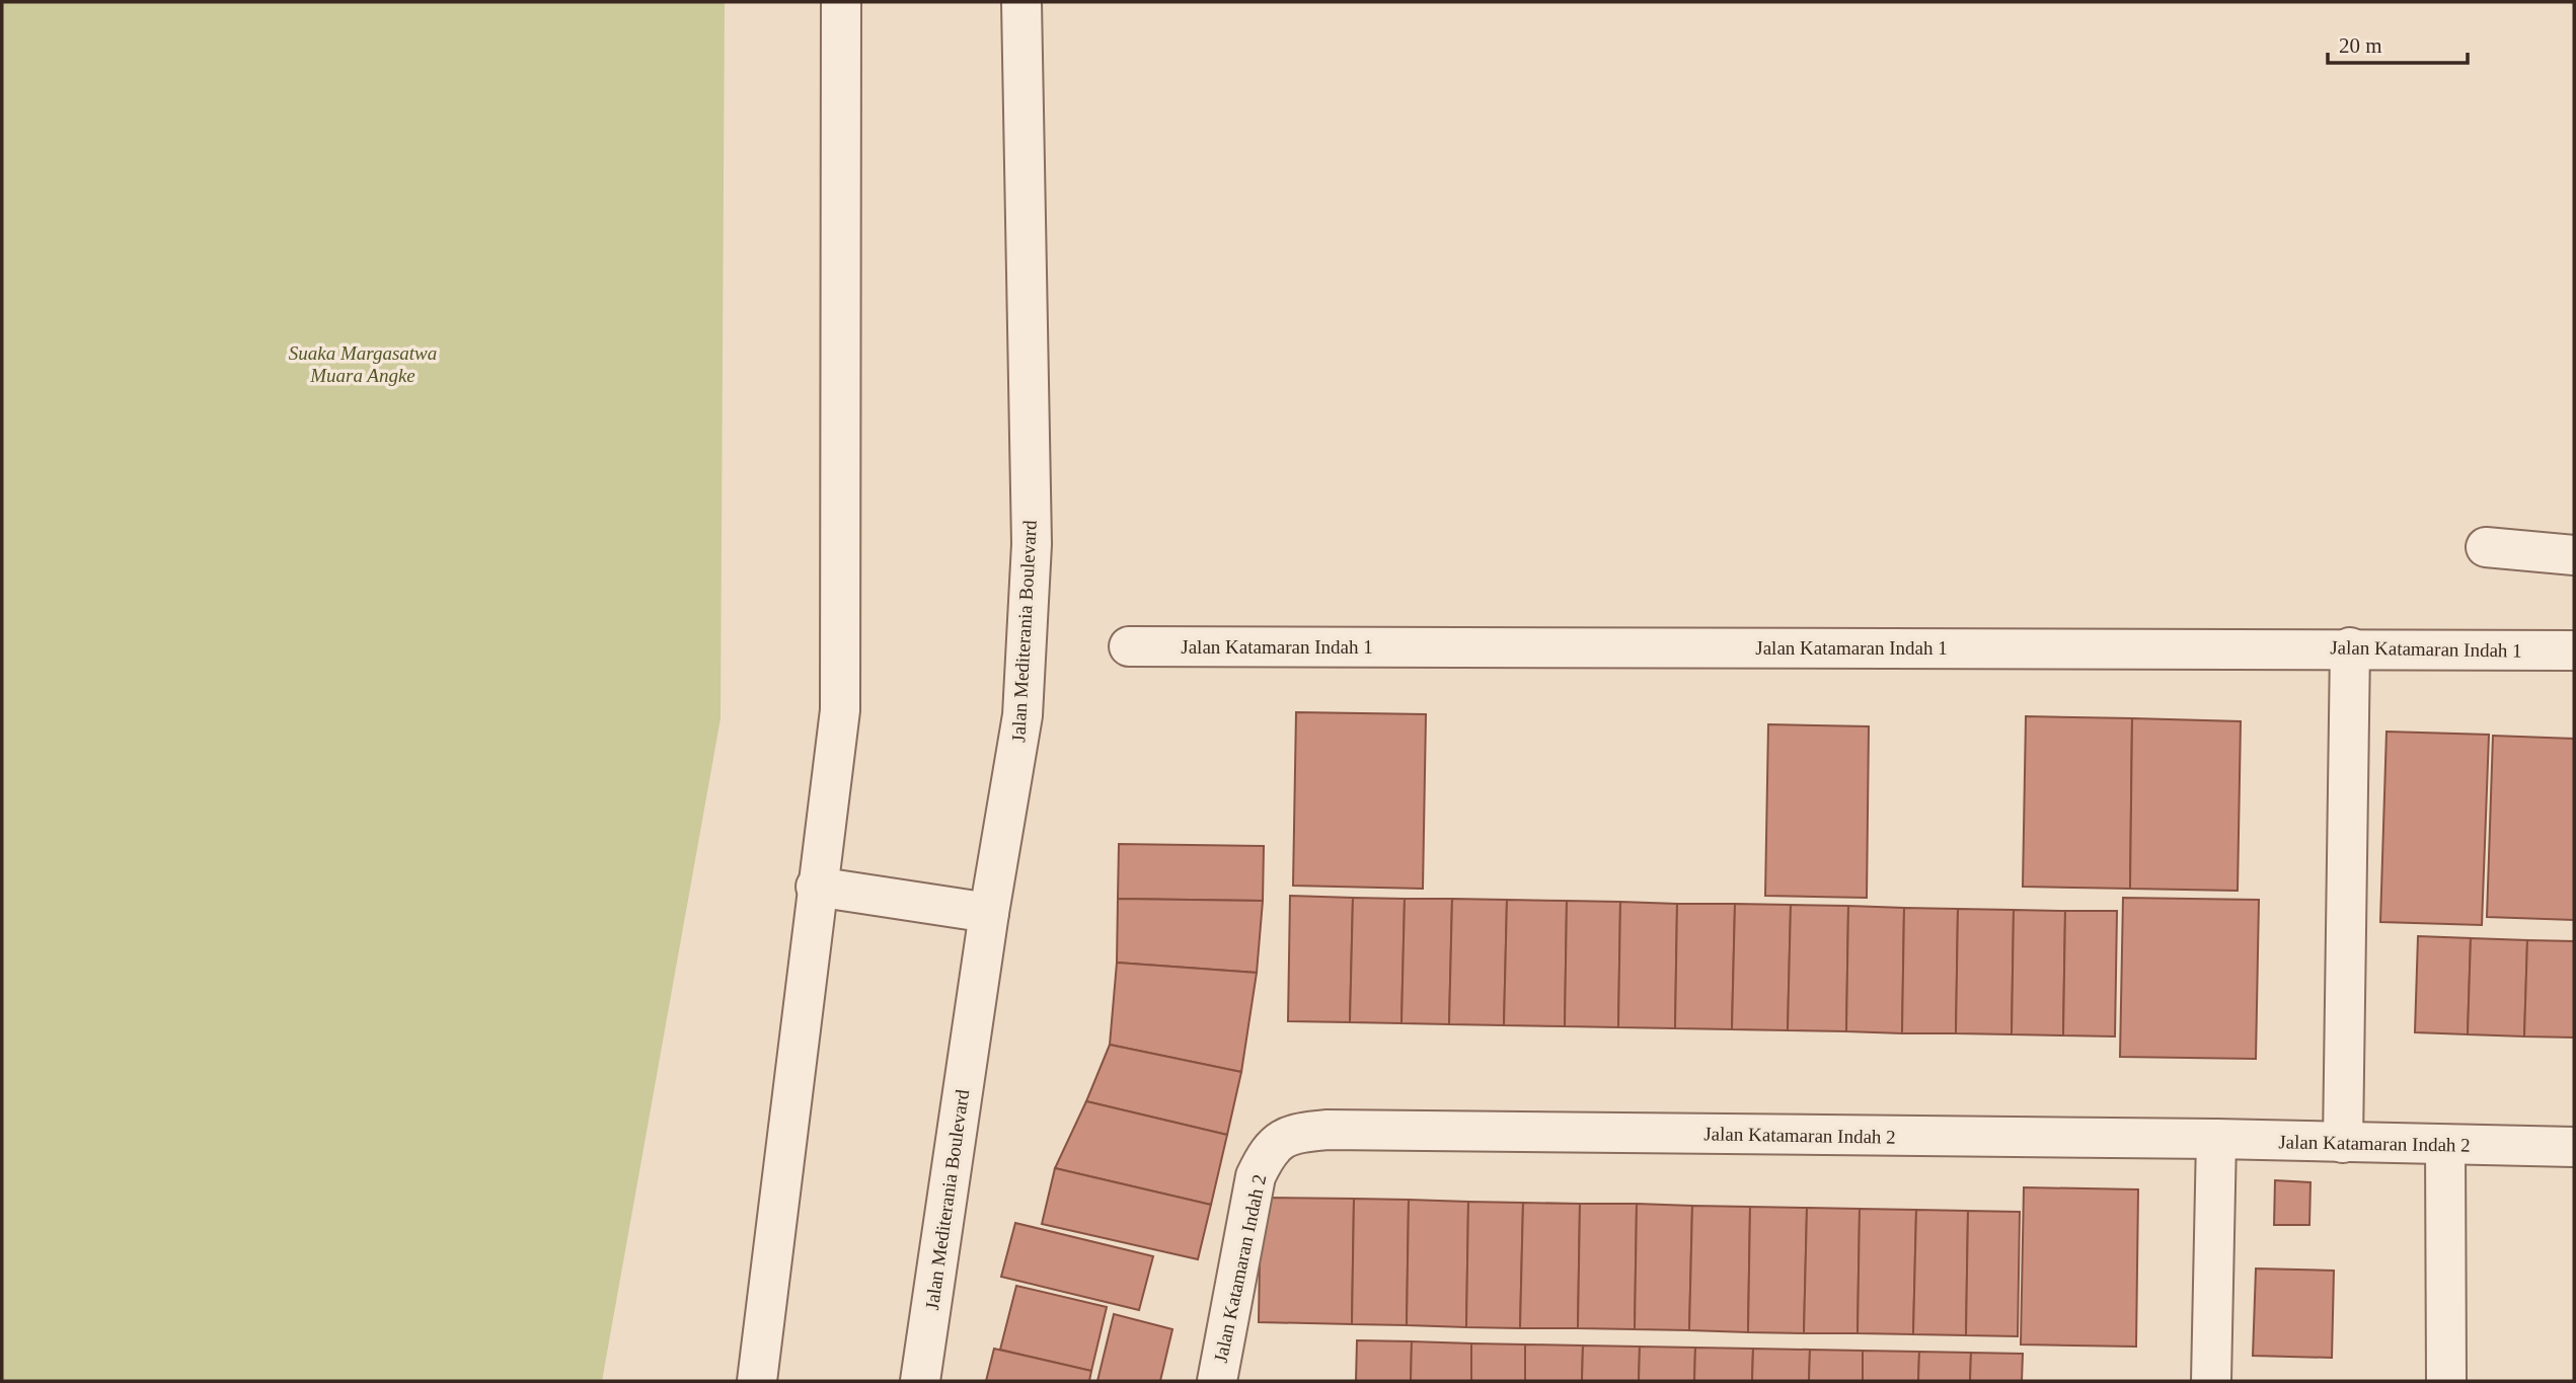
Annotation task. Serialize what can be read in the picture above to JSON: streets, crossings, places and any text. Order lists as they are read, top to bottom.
{
  "streets": {
    "street": ["Jalan Mediterania Boulevard", "Jalan Katamaran Indah 1", "Jalan Katamaran Indah 2"]
  },
  "parks": ["Suaka Margasatwa Muara Angke"],
  "scale_bar": "20 m"
}
